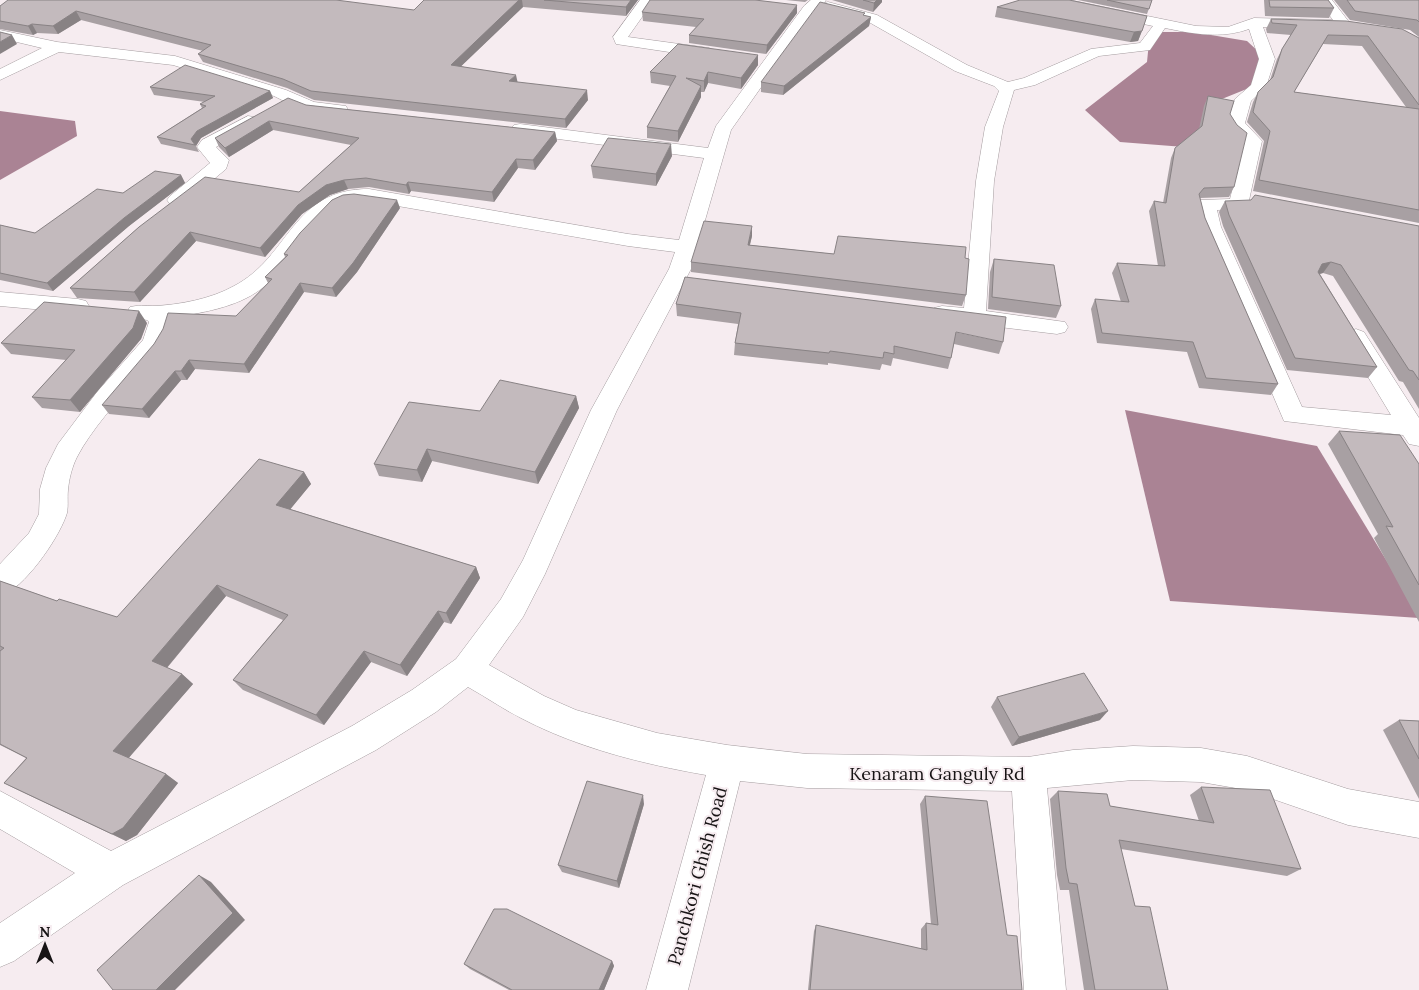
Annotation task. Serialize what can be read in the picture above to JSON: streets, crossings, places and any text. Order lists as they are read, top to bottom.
{
  "streets": {
    "street": ["Kenaram Ganguly Rd", "Panchkori Ghish Road"]
  },
  "crossings": [
    ["Kenaram Ganguly Rd", "Panchkori Ghish Road"]
  ],
  "north": "top"
}
